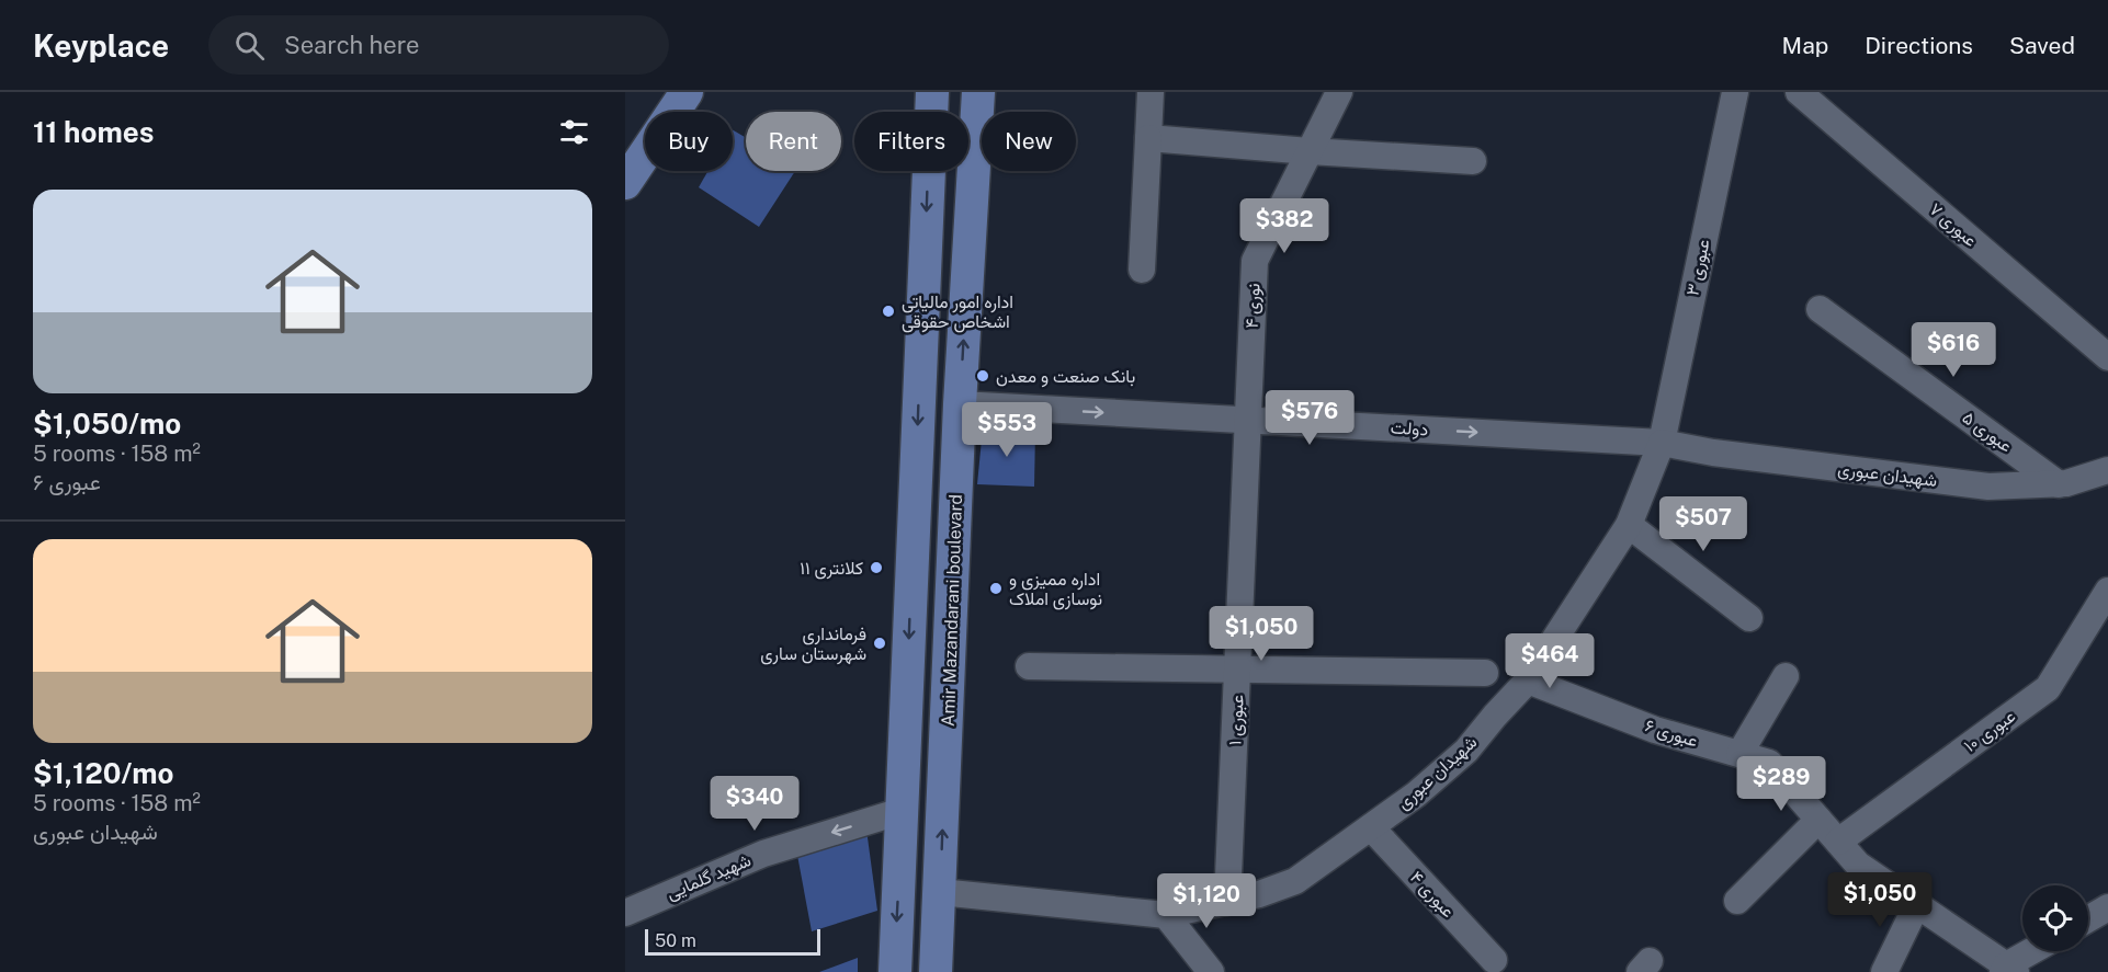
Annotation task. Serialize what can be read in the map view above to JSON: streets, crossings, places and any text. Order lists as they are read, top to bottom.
{
  "streets": {
    "main road": ["Amir Mazandarani boulevard"],
    "street": [
      "عبوری ۷",
      "عبوری ۳",
      "نوری ۴",
      "دولت",
      "عبوری ۵",
      "شهیدان عبوری",
      "عبوری ۱",
      "عبوری ۱۰",
      "عبوری ۶",
      "شهید گلمایی",
      "عبوری ۴"
    ]
  },
  "crossings": [
    ["عبوری ۳", "دولت"],
    ["عبوری ۳", "شهیدان عبوری"],
    ["نوری ۴", "دولت"],
    ["نوری ۴", "عبوری ۱"],
    ["دولت", "شهیدان عبوری"],
    ["دولت", "Amir Mazandarani boulevard"],
    ["دولت", "عبوری ۱"],
    ["عبوری ۵", "شهیدان عبوری"],
    ["شهیدان عبوری", "Amir Mazandarani boulevard"],
    ["شهیدان عبوری", "عبوری ۱"],
    ["شهیدان عبوری", "عبوری ۶"],
    ["شهیدان عبوری", "عبوری ۴"],
    ["عبوری ۱۰", "عبوری ۶"]
  ],
  "one_way": ["دولت", "شهید گلمایی"],
  "places": [
    "اداره امور مالیاتی اشخاص حقوقی",
    "بانک صنعت و معدن",
    "کلانتری ۱۱",
    "اداره ممیزی و نوسازی املاک",
    "فرمانداری شهرستان ساری"
  ],
  "scale_bar": "50 m",
  "page": {
    "header": "Keyplace",
    "search": "Search here",
    "nav": ["Map", "Directions", "Saved"],
    "heading": "11 homes",
    "chip": [
      "Buy",
      "Rent",
      "Filters",
      "New"
    ],
    "list": [
      {
        "name": "$1,050/mo",
        "note": "5 rooms · 158 m² · عبوری ۶"
      },
      {
        "name": "$1,120/mo",
        "note": "5 rooms · 158 m² · شهیدان عبوری"
      }
    ],
    "price": [
      "$382",
      "$616",
      "$576",
      "$553",
      "$507",
      "$1,050",
      "$464",
      "$289",
      "$340",
      "$1,050",
      "$1,120"
    ],
    "scale": "50 m"
  }
}
